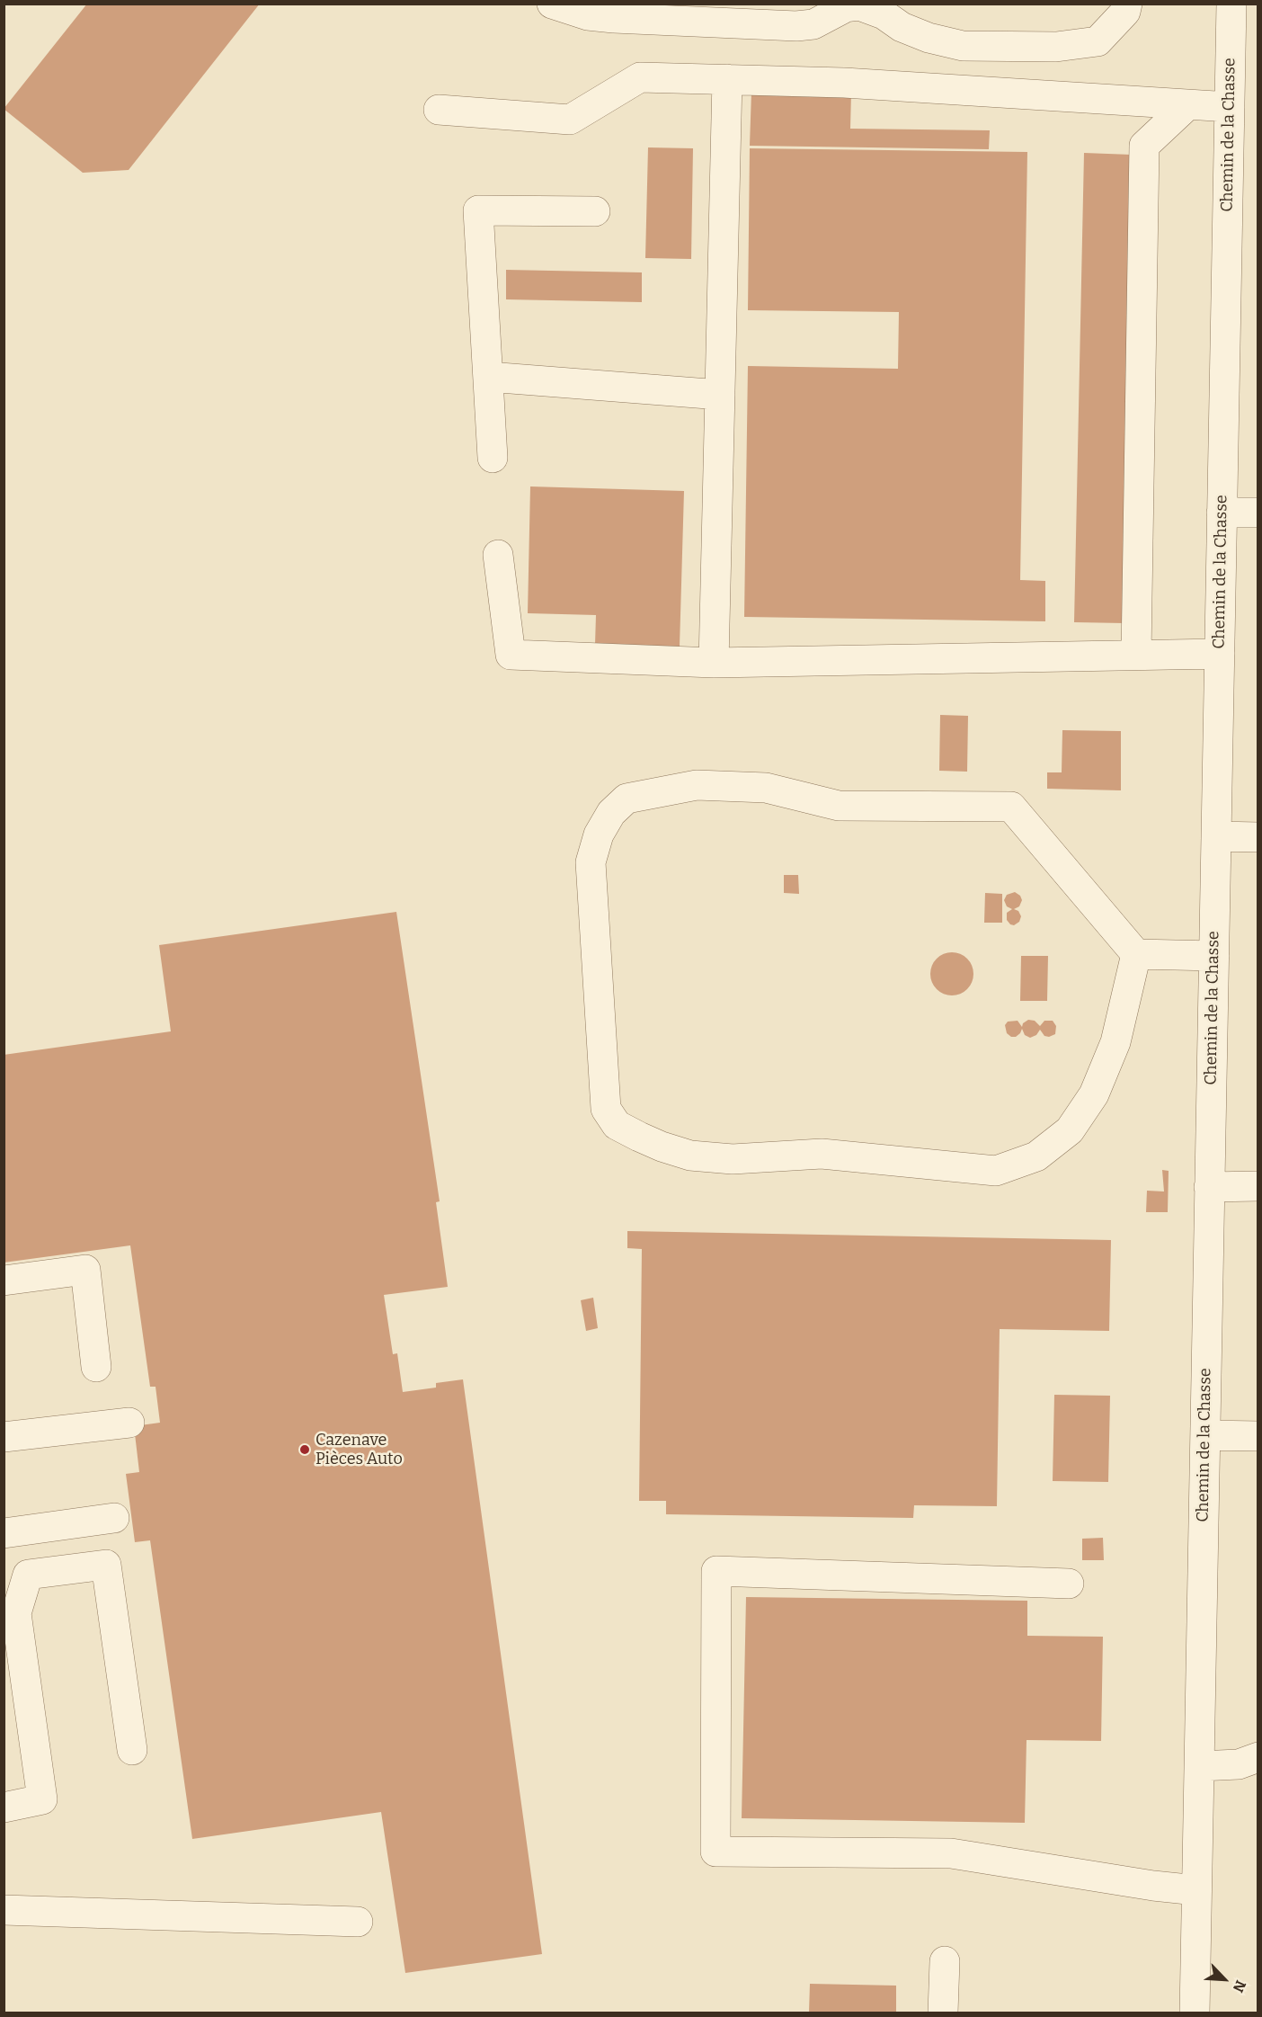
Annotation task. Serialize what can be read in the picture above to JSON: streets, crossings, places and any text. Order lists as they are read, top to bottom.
{
  "streets": {
    "street": ["Chemin de la Chasse"]
  },
  "places": ["Cazenave Pièces Auto"],
  "north": "bottom right"
}
